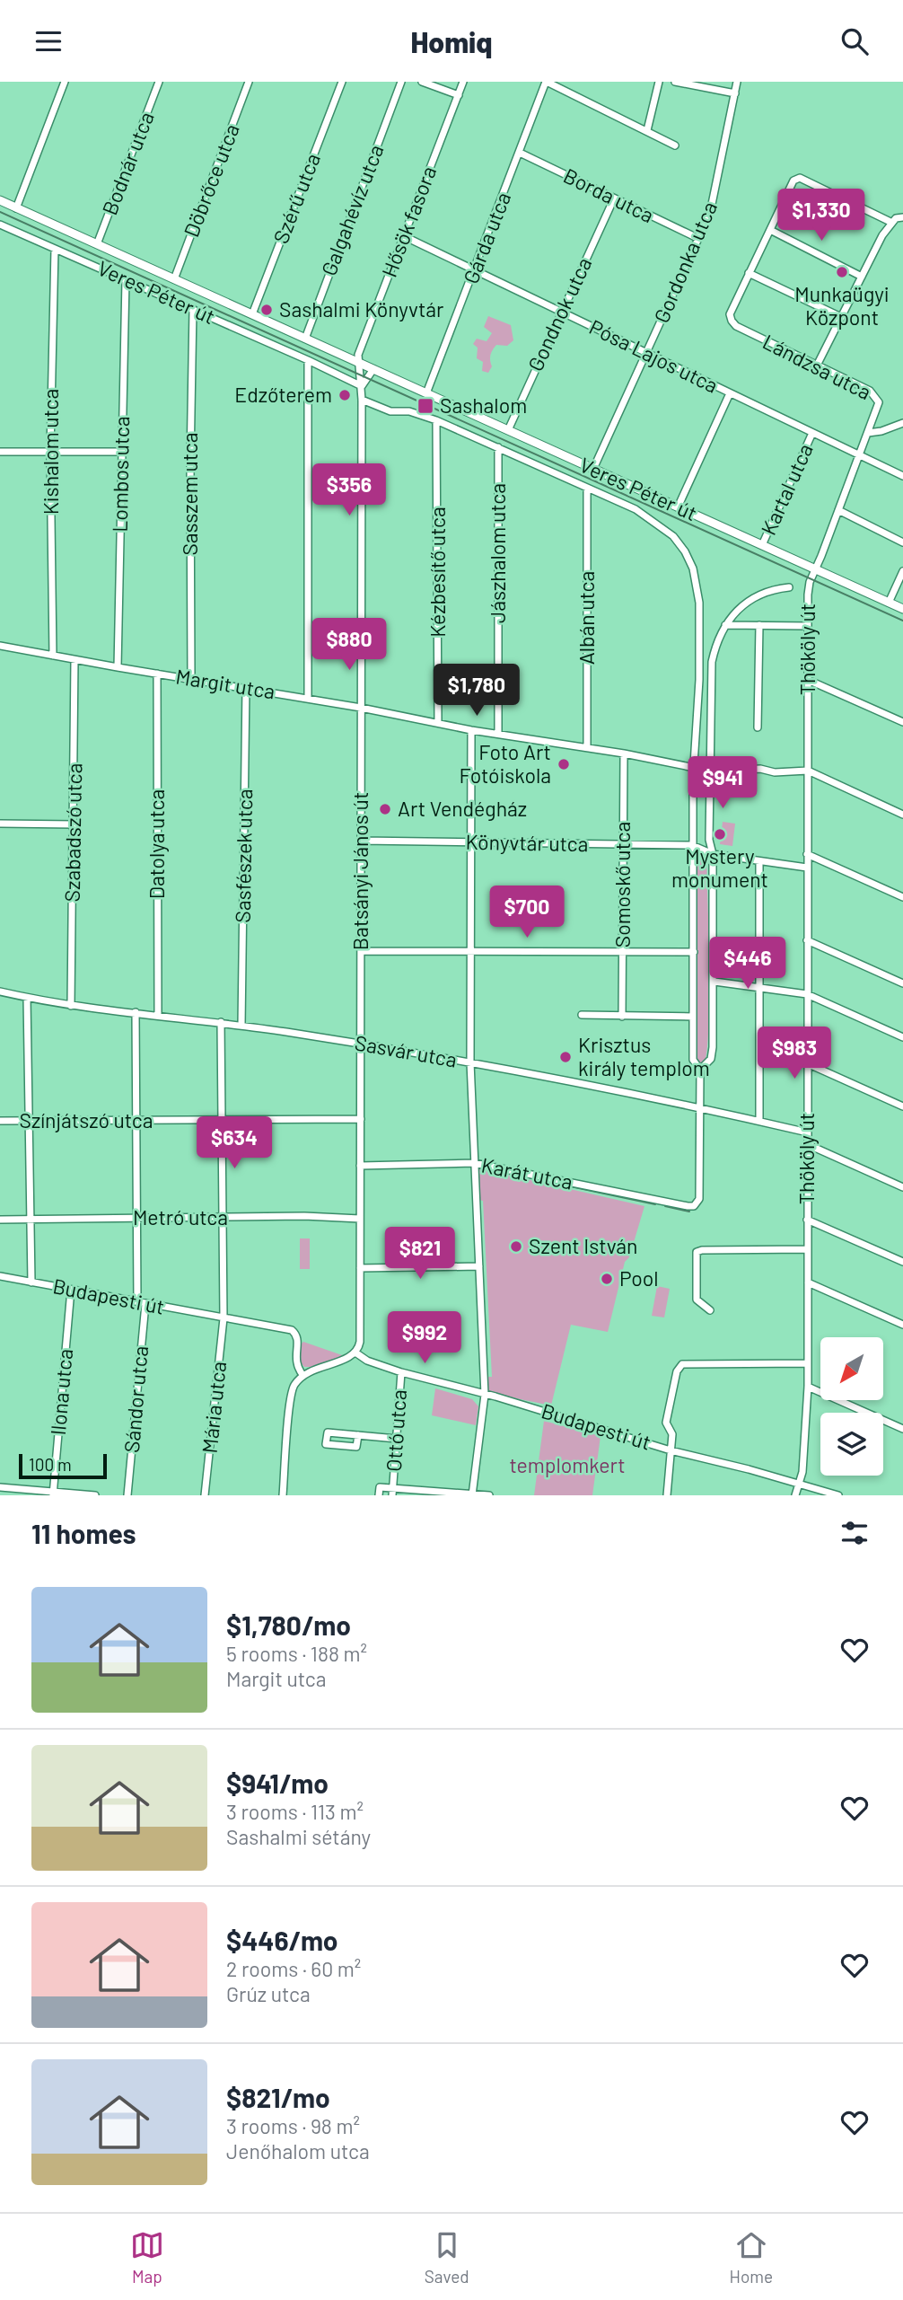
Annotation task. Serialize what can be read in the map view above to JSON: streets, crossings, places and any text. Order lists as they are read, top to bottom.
{
  "streets": {
    "main road": ["Veres Péter út"],
    "street": [
      "Bodnár utca",
      "Döbrőce utca",
      "Borda utca",
      "Szérű utca",
      "Galgahévíz utca",
      "Hősök fasora",
      "Gárda utca",
      "Gordonka utca",
      "Gondnok utca",
      "Pósa Lajos utca",
      "Lándzsa utca",
      "Kishalom utca",
      "Lombos utca",
      "Kartal utca",
      "Sasszem utca",
      "Jászhalom utca",
      "Kézbesítő utca",
      "Albán utca",
      "Thököly út",
      "Margit utca",
      "Szabadszó utca",
      "Könyvtár utca",
      "Datolya utca",
      "Sasfészek utca",
      "Batsányi János út",
      "Somoskő utca",
      "Sasvár utca",
      "Színjátszó utca",
      "Karát utca",
      "Metró utca",
      "Budapesti út",
      "Ilona utca",
      "Sándor utca",
      "Mária utca",
      "Ottó utca"
    ]
  },
  "crossings": [
    ["Bodnár utca", "Veres Péter út"],
    ["Döbrőce utca", "Veres Péter út"],
    ["Borda utca", "Gárda utca"],
    ["Borda utca", "Gordonka utca"],
    ["Borda utca", "Gondnok utca"],
    ["Szérű utca", "Veres Péter út"],
    ["Galgahévíz utca", "Veres Péter út"],
    ["Hősök fasora", "Veres Péter út"],
    ["Hősök fasora", "Pósa Lajos utca"],
    ["Hősök fasora", "Batsányi János út"],
    ["Gárda utca", "Veres Péter út"],
    ["Gárda utca", "Pósa Lajos utca"],
    ["Gordonka utca", "Veres Péter út"],
    ["Gordonka utca", "Pósa Lajos utca"],
    ["Veres Péter út", "Gondnok utca"],
    ["Veres Péter út", "Lándzsa utca"],
    ["Veres Péter út", "Kishalom utca"],
    ["Veres Péter út", "Lombos utca"],
    ["Veres Péter út", "Kartal utca"],
    ["Veres Péter út", "Sasszem utca"],
    ["Veres Péter út", "Jászhalom utca"],
    ["Veres Péter út", "Kézbesítő utca"],
    ["Veres Péter út", "Albán utca"],
    ["Veres Péter út", "Thököly út"],
    ["Veres Péter út", "Margit utca"],
    ["Veres Péter út", "Könyvtár utca"],
    ["Veres Péter út", "Batsányi János út"],
    ["Gondnok utca", "Pósa Lajos utca"],
    ["Pósa Lajos utca", "Lándzsa utca"],
    ["Pósa Lajos utca", "Kartal utca"],
    ["Lándzsa utca", "Thököly út"],
    ["Kishalom utca", "Margit utca"],
    ["Lombos utca", "Margit utca"],
    ["Sasszem utca", "Margit utca"],
    ["Jászhalom utca", "Margit utca"],
    ["Kézbesítő utca", "Margit utca"],
    ["Albán utca", "Margit utca"],
    ["Thököly út", "Margit utca"],
    ["Thököly út", "Sasvár utca"],
    ["Thököly út", "Budapesti út"],
    ["Margit utca", "Szabadszó utca"],
    ["Margit utca", "Datolya utca"],
    ["Margit utca", "Sasfészek utca"],
    ["Margit utca", "Batsányi János út"],
    ["Margit utca", "Somoskő utca"],
    ["Szabadszó utca", "Sasvár utca"],
    ["Könyvtár utca", "Batsányi János út"],
    ["Könyvtár utca", "Somoskő utca"],
    ["Datolya utca", "Sasvár utca"],
    ["Sasfészek utca", "Sasvár utca"],
    ["Batsányi János út", "Sasvár utca"],
    ["Batsányi János út", "Színjátszó utca"],
    ["Batsányi János út", "Karát utca"],
    ["Batsányi János út", "Metró utca"],
    ["Batsányi János út", "Budapesti út"],
    ["Sasvár utca", "Karát utca"],
    ["Sasvár utca", "Mária utca"],
    ["Színjátszó utca", "Mária utca"],
    ["Metró utca", "Mária utca"],
    ["Budapesti út", "Ilona utca"],
    ["Budapesti út", "Sándor utca"],
    ["Budapesti út", "Mária utca"],
    ["Budapesti út", "Ottó utca"]
  ],
  "parks": ["templomkert"],
  "places": {
    "other": [
      "Munkaügyi Központ",
      "Sashalmi Könyvtár",
      "Edzőterem",
      "Foto Art Fotóiskola",
      "Art Vendégház",
      "Mystery monument",
      "Krisztus király templom",
      "Szent István",
      "Pool"
    ],
    "transit": ["Sashalom"]
  },
  "scale_bar": "100 m",
  "north": "bottom left",
  "page": {
    "header": "Homiq",
    "price": [
      "$1,330",
      "$356",
      "$880",
      "$1,780",
      "$941",
      "$700",
      "$446",
      "$983",
      "$634",
      "$821",
      "$992"
    ],
    "scale": "100 m",
    "heading": "11 homes",
    "list": [
      {
        "name": "$1,780/mo",
        "note": "5 rooms · 188 m² · Margit utca"
      },
      {
        "name": "$941/mo",
        "note": "3 rooms · 113 m² · Sashalmi sétány"
      },
      {
        "name": "$446/mo",
        "note": "2 rooms · 60 m² · Grúz utca"
      },
      {
        "name": "$821/mo",
        "note": "3 rooms · 98 m² · Jenőhalom utca"
      }
    ],
    "tabs": ["Map", "Saved", "Home"]
  }
}
